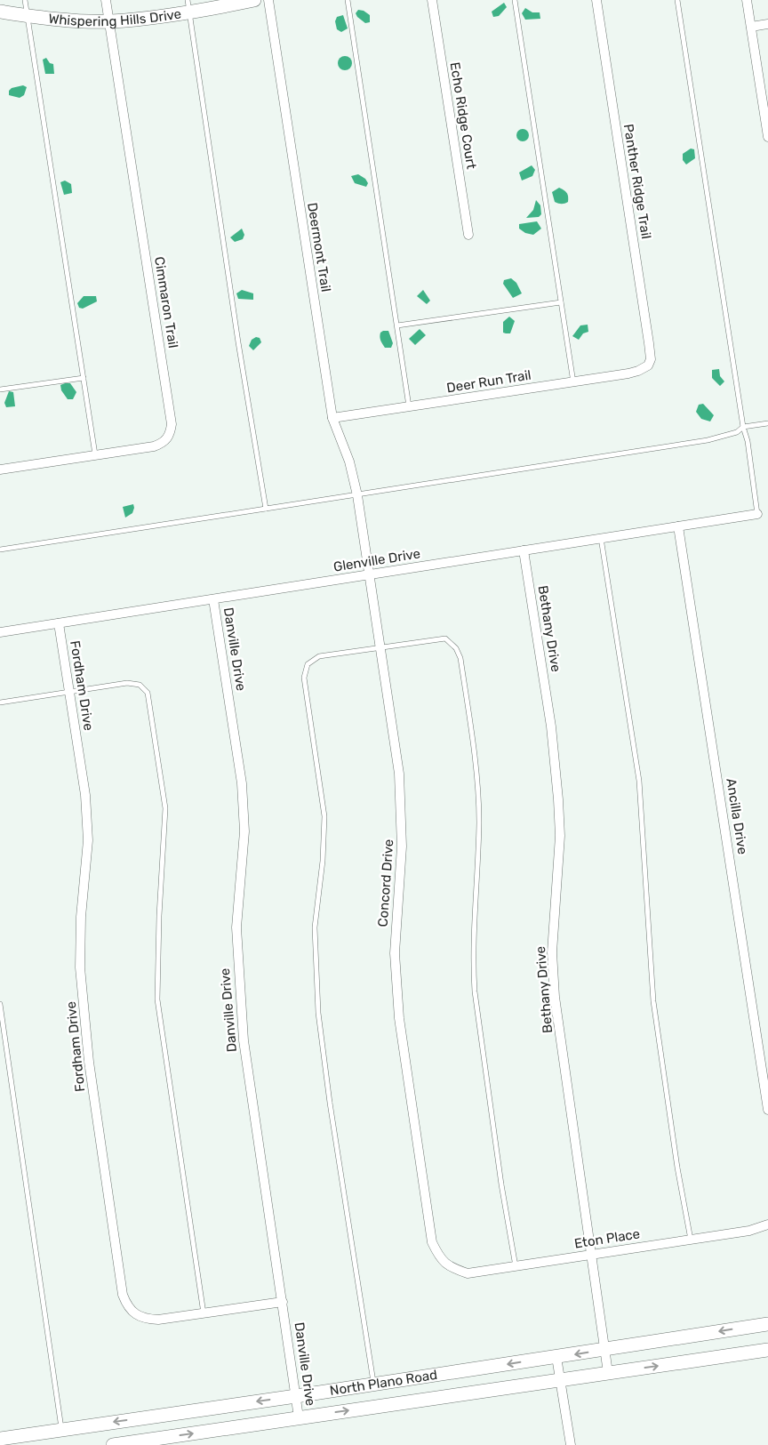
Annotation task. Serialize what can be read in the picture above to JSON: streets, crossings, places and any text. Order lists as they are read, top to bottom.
{
  "streets": {
    "main road": ["Whispering Hills Drive", "North Plano Road"],
    "street": [
      "Echo Ridge Court",
      "Panther Ridge Trail",
      "Deermont Trail",
      "Cimmaron Trail",
      "Deer Run Trail",
      "Glenville Drive",
      "Bethany Drive",
      "Danville Drive",
      "Fordham Drive",
      "Ancilla Drive",
      "Concord Drive",
      "Eton Place"
    ]
  },
  "crossings": [
    ["Whispering Hills Drive", "Cimmaron Trail"],
    ["Panther Ridge Trail", "Deer Run Trail"],
    ["Deermont Trail", "Deer Run Trail"],
    ["Deermont Trail", "Concord Drive"],
    ["Glenville Drive", "Bethany Drive"],
    ["Glenville Drive", "Danville Drive"],
    ["Glenville Drive", "Fordham Drive"],
    ["Glenville Drive", "Ancilla Drive"],
    ["Glenville Drive", "Concord Drive"],
    ["Bethany Drive", "Eton Place"],
    ["Bethany Drive", "North Plano Road"],
    ["Danville Drive", "Fordham Drive"],
    ["Danville Drive", "North Plano Road"],
    ["Concord Drive", "Eton Place"]
  ]
}
